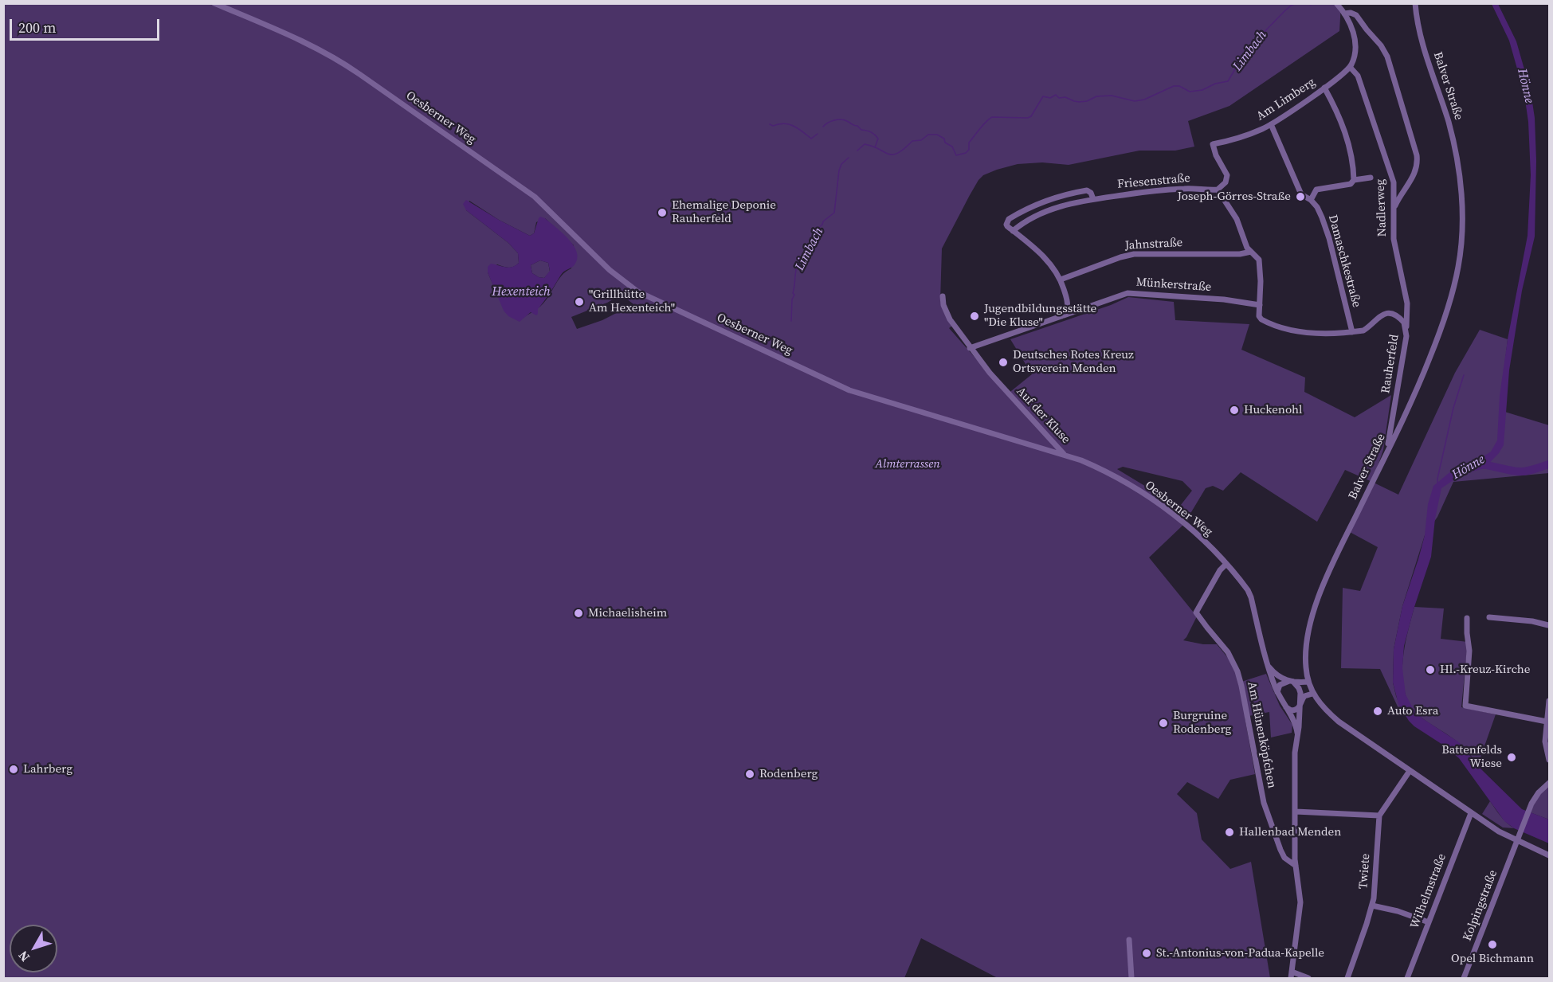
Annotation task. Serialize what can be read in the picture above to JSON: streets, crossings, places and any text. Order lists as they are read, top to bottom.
{
  "streets": {
    "street": [
      "Balver Straße",
      "Am Limberg",
      "Oesberner Weg",
      "Friesenstraße",
      "Nadlerweg",
      "Jahnstraße",
      "Damaschkestraße",
      "Münkerstraße",
      "Rauherfeld",
      "Auf der Kluse",
      "Am Hünenköpfchen",
      "Twiete",
      "Wilhelmstraße",
      "Kolpingstraße"
    ]
  },
  "crossings": [
    ["Balver Straße", "Rauherfeld"],
    ["Balver Straße", "Twiete"],
    ["Balver Straße", "Wilhelmstraße"],
    ["Balver Straße", "Kolpingstraße"],
    ["Am Limberg", "Friesenstraße"],
    ["Am Limberg", "Nadlerweg"],
    ["Am Limberg", "Damaschkestraße"],
    ["Oesberner Weg", "Auf der Kluse"],
    ["Oesberner Weg", "Am Hünenköpfchen"],
    ["Nadlerweg", "Rauherfeld"],
    ["Damaschkestraße", "Rauherfeld"],
    ["Münkerstraße", "Rauherfeld"],
    ["Münkerstraße", "Auf der Kluse"]
  ],
  "water": ["Limbach", "Hönne", "Hexenteich"],
  "parks": ["Almterrassen"],
  "places": [
    "Joseph-Görres-Straße",
    "Ehemalige Deponie Rauherfeld",
    "\"Grillhütte Am Hexenteich\"",
    "Jugendbildungsstätte \"Die Kluse\"",
    "Deutsches Rotes Kreuz Ortsverein Menden",
    "Huckenohl",
    "Michaelisheim",
    "Hl.-Kreuz-Kirche",
    "Auto Esra",
    "Burgruine Rodenberg",
    "Battenfelds Wiese",
    "Lahrberg",
    "Rodenberg",
    "Hallenbad Menden",
    "Opel Bichmann",
    "St.-Antonius-von-Padua-Kapelle"
  ],
  "scale_bar": "200 m",
  "north": "bottom left"
}
